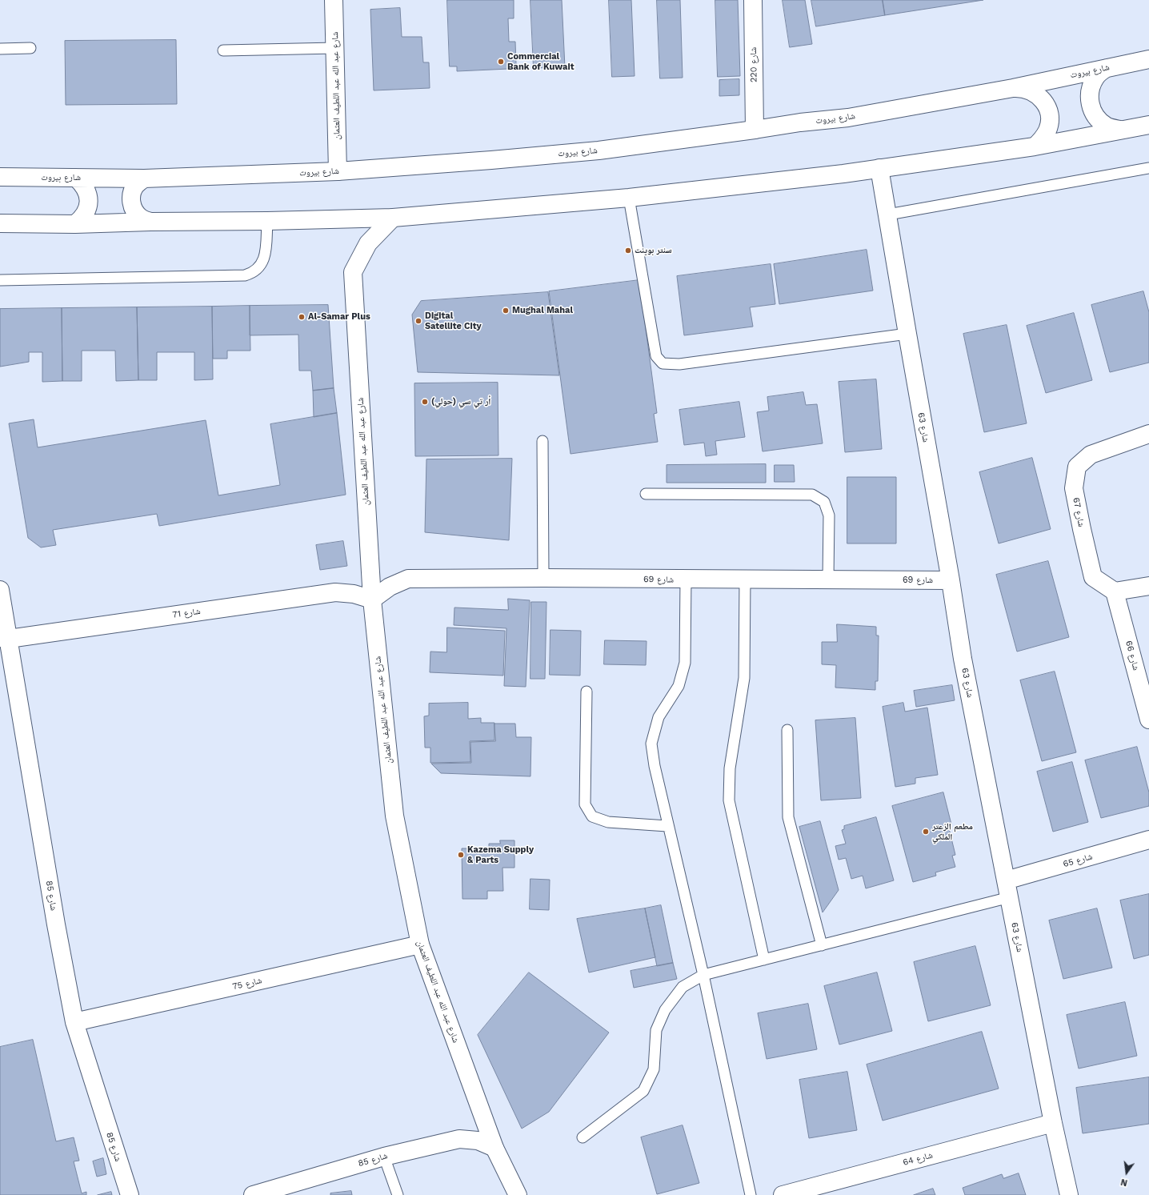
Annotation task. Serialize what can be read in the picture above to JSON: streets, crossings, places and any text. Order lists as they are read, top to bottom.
{
  "streets": {
    "street": [
      "شارع 220",
      "شارع بيروت",
      "شارع عبد الله عبد اللطيف العثمان",
      "شارع 63",
      "شارع 67",
      "شارع 69",
      "شارع 71",
      "شارع 66",
      "شارع 65",
      "شارع 85",
      "شارع 75",
      "شارع 64"
    ]
  },
  "crossings": [
    ["شارع 220", "شارع بيروت"],
    ["شارع بيروت", "شارع عبد الله عبد اللطيف العثمان"],
    ["شارع عبد الله عبد اللطيف العثمان", "شارع 69"],
    ["شارع عبد الله عبد اللطيف العثمان", "شارع 71"],
    ["شارع عبد الله عبد اللطيف العثمان", "شارع 85"],
    ["شارع عبد الله عبد اللطيف العثمان", "شارع 75"],
    ["شارع 63", "شارع 69"],
    ["شارع 63", "شارع 65"],
    ["شارع 63", "شارع 64"],
    ["شارع 67", "شارع 66"],
    ["شارع 69", "شارع 71"],
    ["شارع 71", "شارع 85"],
    ["شارع 85", "شارع 75"]
  ],
  "places": [
    "Commercial Bank of Kuwait",
    "سنتر بوينت",
    "Mughal Mahal",
    "Al-Samar Plus",
    "Digital Satellite City",
    "أر تي سي (حولي)",
    "مطعم الزعتر الملكي",
    "Kazema Supply & Parts"
  ],
  "north": "bottom"
}
